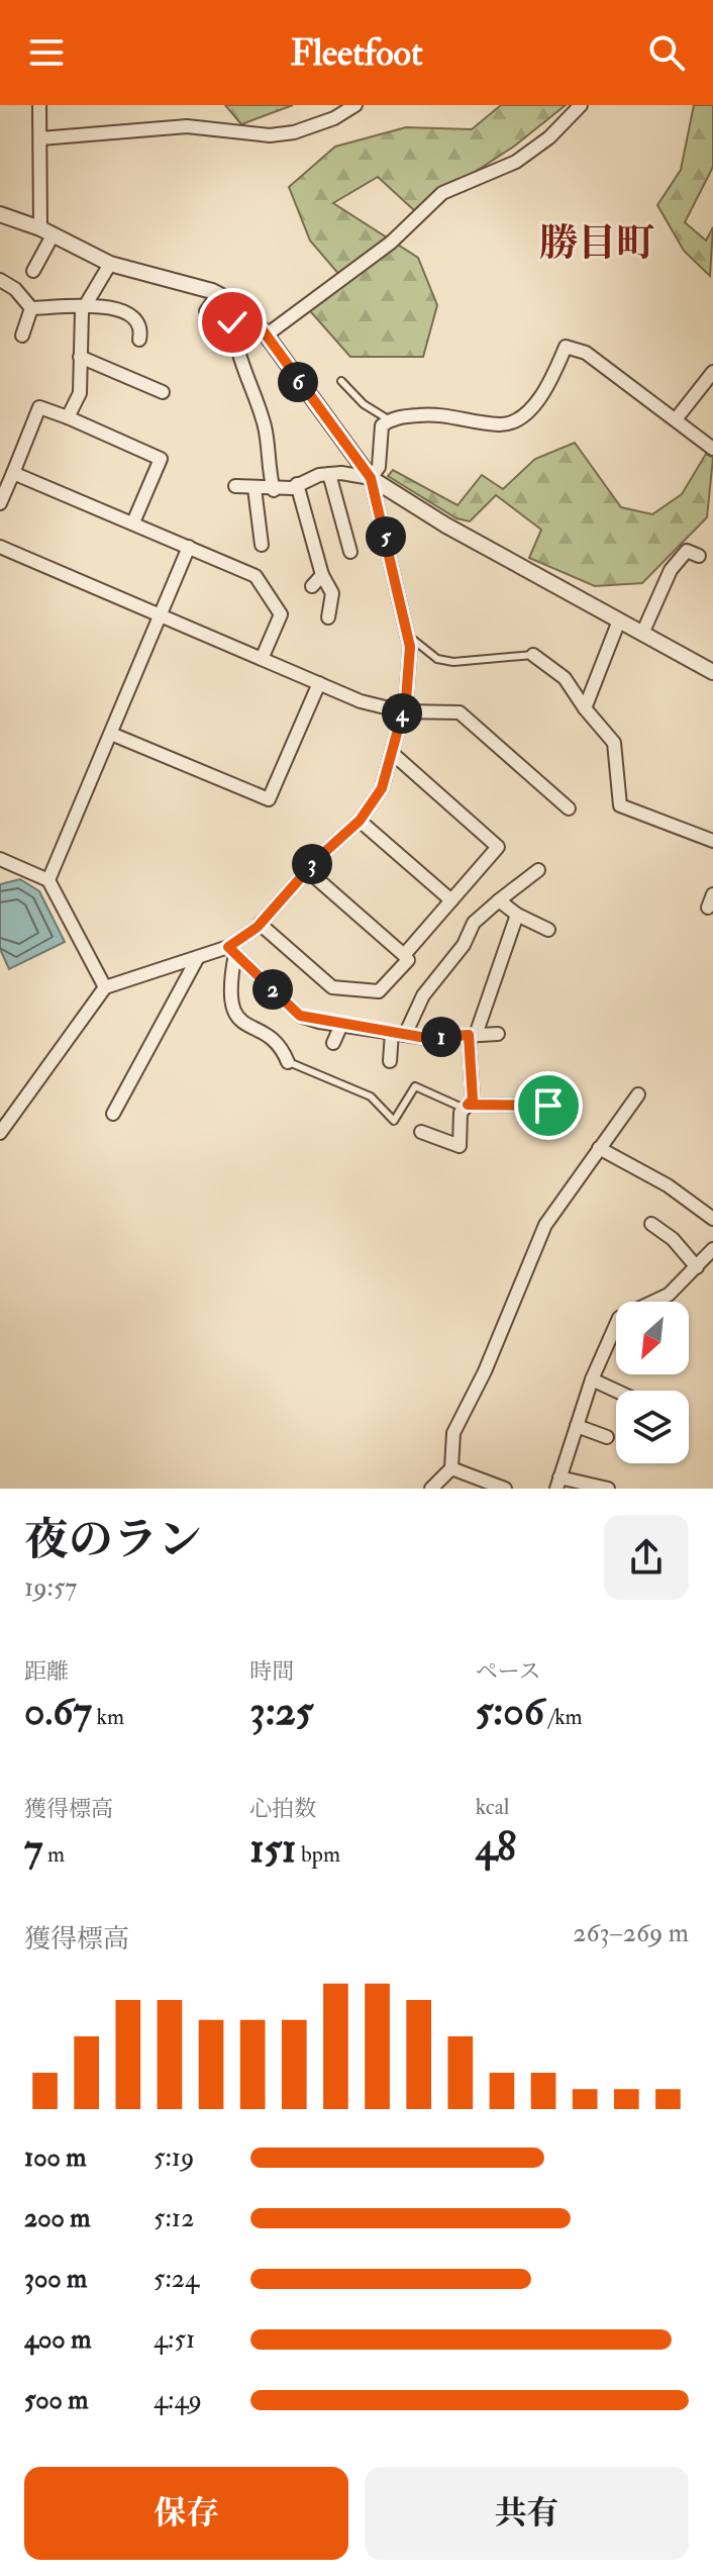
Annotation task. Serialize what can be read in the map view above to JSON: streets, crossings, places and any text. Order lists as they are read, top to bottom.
{
  "districts": ["勝目町"],
  "north": "bottom left",
  "page": {
    "header": "Fleetfoot",
    "pins": [
      "6",
      "5",
      "4",
      "3",
      "2",
      "1"
    ],
    "heading": ["夜のラン", "19:57"],
    "stats": [
      ["距離", "0.67 km"],
      ["時間", "3:25"],
      ["ペース", "5:06 /km"],
      ["獲得標高", "7 m"],
      ["心拍数", "151 bpm"],
      ["kcal", "48"]
    ],
    "chart": ["獲得標高", "263–269 m"],
    "list": [
      {
        "name": "100 m",
        "note": "5:19"
      },
      {
        "name": "200 m",
        "note": "5:12"
      },
      {
        "name": "300 m",
        "note": "5:24"
      },
      {
        "name": "400 m",
        "note": "4:51"
      },
      {
        "name": "500 m",
        "note": "4:49"
      }
    ],
    "buttons": ["保存", "共有"]
  }
}
